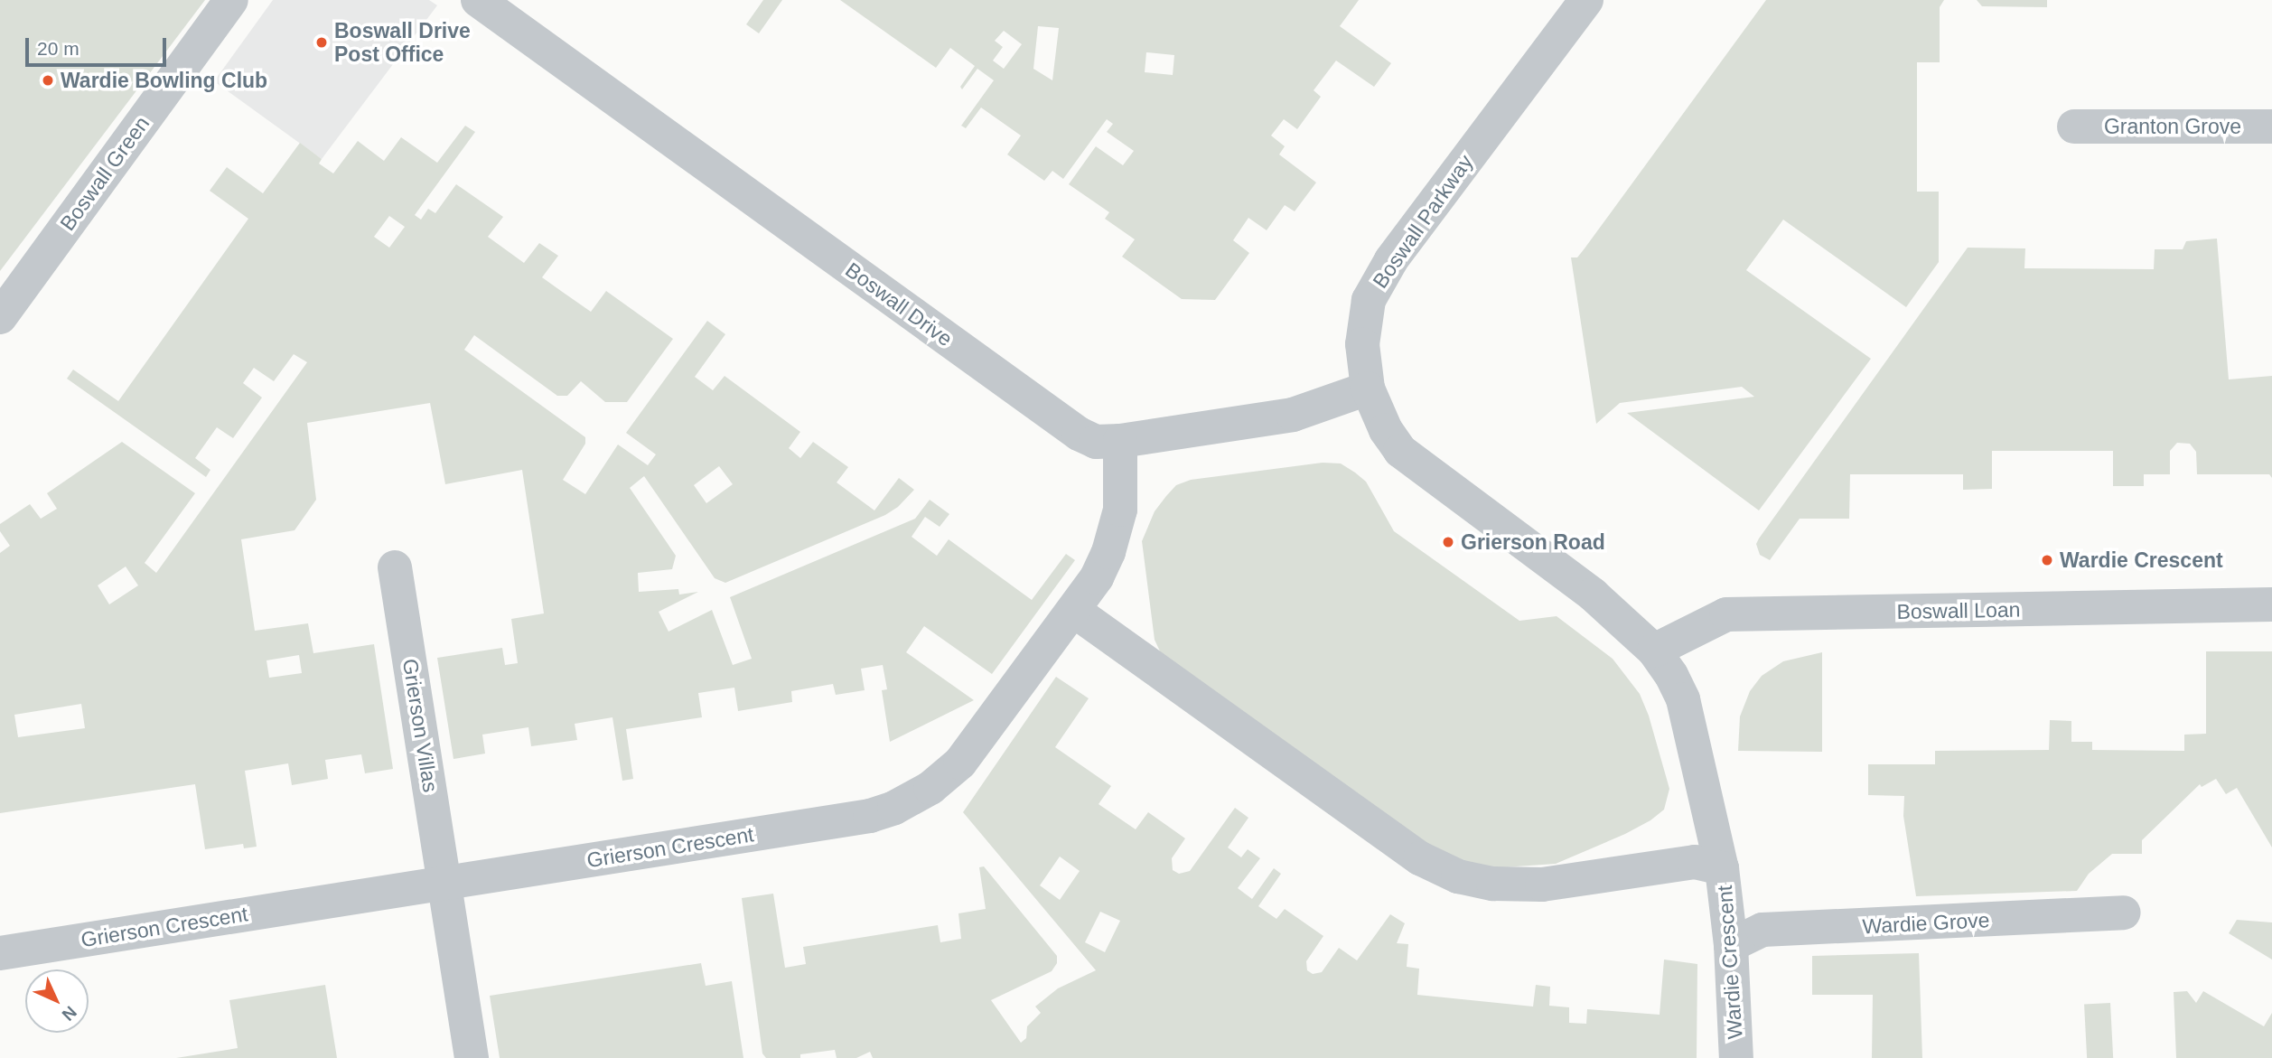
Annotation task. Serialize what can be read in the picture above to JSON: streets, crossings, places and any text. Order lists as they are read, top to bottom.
{
  "streets": {
    "street": [
      "Granton Grove",
      "Boswall Green",
      "Boswall Parkway",
      "Boswall Drive",
      "Boswall Loan",
      "Grierson Villas",
      "Grierson Crescent",
      "Wardie Grove",
      "Wardie Crescent"
    ]
  },
  "crossings": [
    ["Boswall Parkway", "Boswall Drive"],
    ["Boswall Parkway", "Boswall Loan"],
    ["Boswall Parkway", "Wardie Crescent"],
    ["Boswall Drive", "Grierson Crescent"],
    ["Boswall Loan", "Wardie Crescent"],
    ["Grierson Villas", "Grierson Crescent"],
    ["Wardie Grove", "Wardie Crescent"]
  ],
  "places": [
    "Boswall Drive Post Office",
    "Wardie Bowling Club",
    "Grierson Road",
    "Wardie Crescent"
  ],
  "scale_bar": "20 m",
  "north": "bottom right"
}
